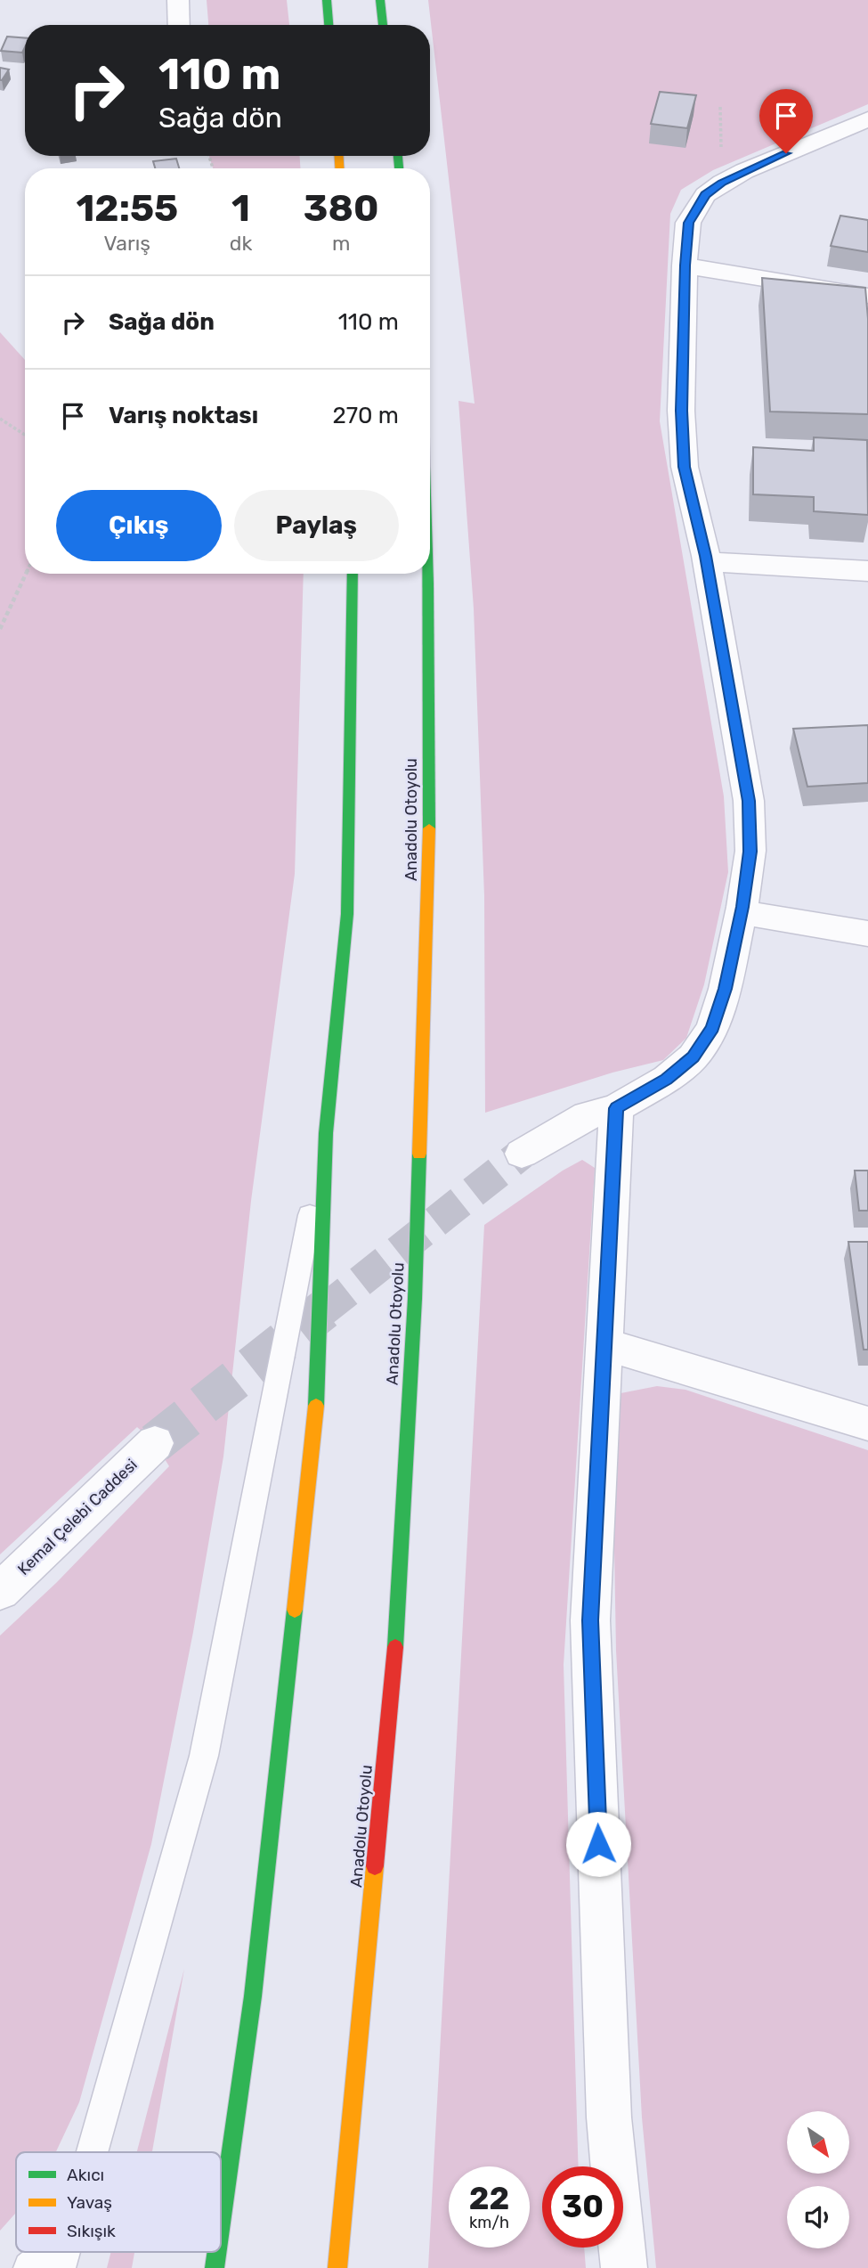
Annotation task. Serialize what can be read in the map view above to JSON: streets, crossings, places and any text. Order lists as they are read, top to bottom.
{
  "streets": {
    "highway": ["Anadolu Otoyolu"],
    "street": ["Kemal Çelebi Caddesi"]
  },
  "legend": ["Akıcı", "Yavaş", "Sıkışık"],
  "north": "bottom right",
  "page": {
    "turn": ["110 m", "Sağa dön"],
    "eta": [
      "12:55",
      "Varış",
      "1",
      "dk",
      "380",
      "m"
    ],
    "list": [
      {
        "name": "Sağa dön",
        "value": "110 m"
      },
      {
        "name": "Varış noktası",
        "value": "270 m"
      }
    ],
    "buttons": ["Çıkış", "Paylaş"],
    "speed": "22 km/h",
    "limit": "30"
  }
}
